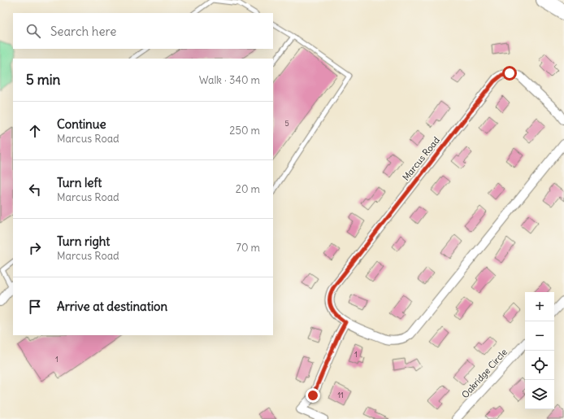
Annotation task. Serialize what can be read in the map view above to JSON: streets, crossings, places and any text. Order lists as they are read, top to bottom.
{
  "streets": {
    "street": ["Marcus Road", "Oakridge Circle"]
  },
  "house_numbers": [
    "5",
    "1",
    "1",
    "11"
  ],
  "page": {
    "search": "Search here",
    "heading": ["5 min", "Walk · 340 m"],
    "list": [
      ["Continue", "Marcus Road", "250 m"],
      ["Turn left", "Marcus Road", "20 m"],
      ["Turn right", "Marcus Road", "70 m"],
      "Arrive at destination"
    ],
    "map_buttons": ["+", "−"]
  }
}
